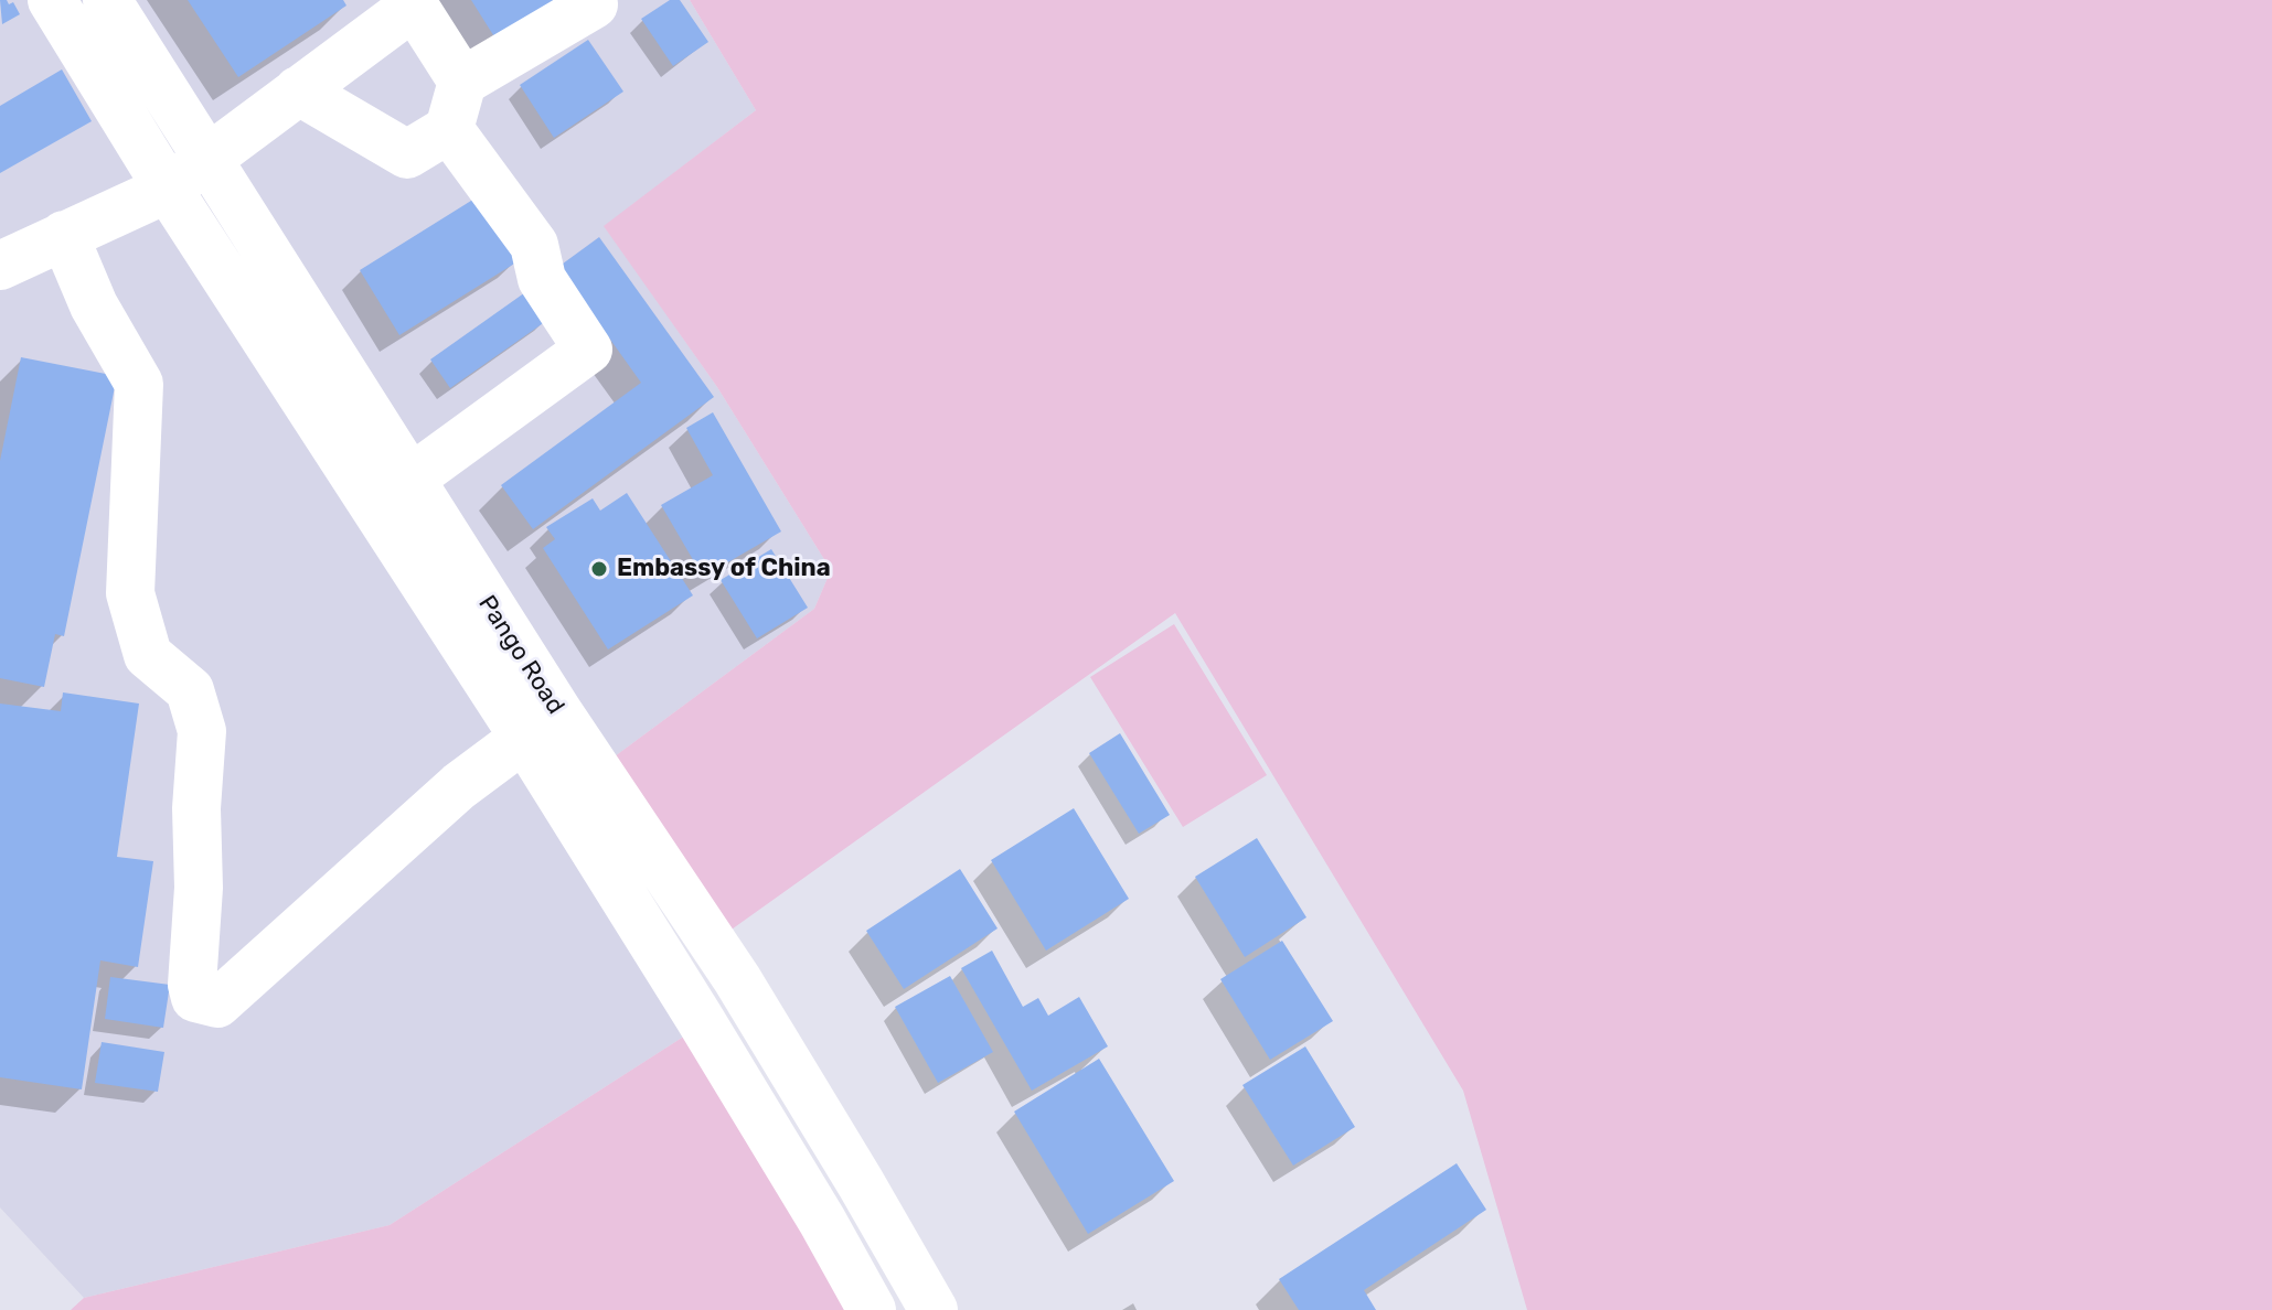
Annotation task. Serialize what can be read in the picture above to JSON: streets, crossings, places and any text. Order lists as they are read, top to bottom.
{
  "streets": {
    "street": ["Pango Road"]
  },
  "places": ["Embassy of China"]
}
